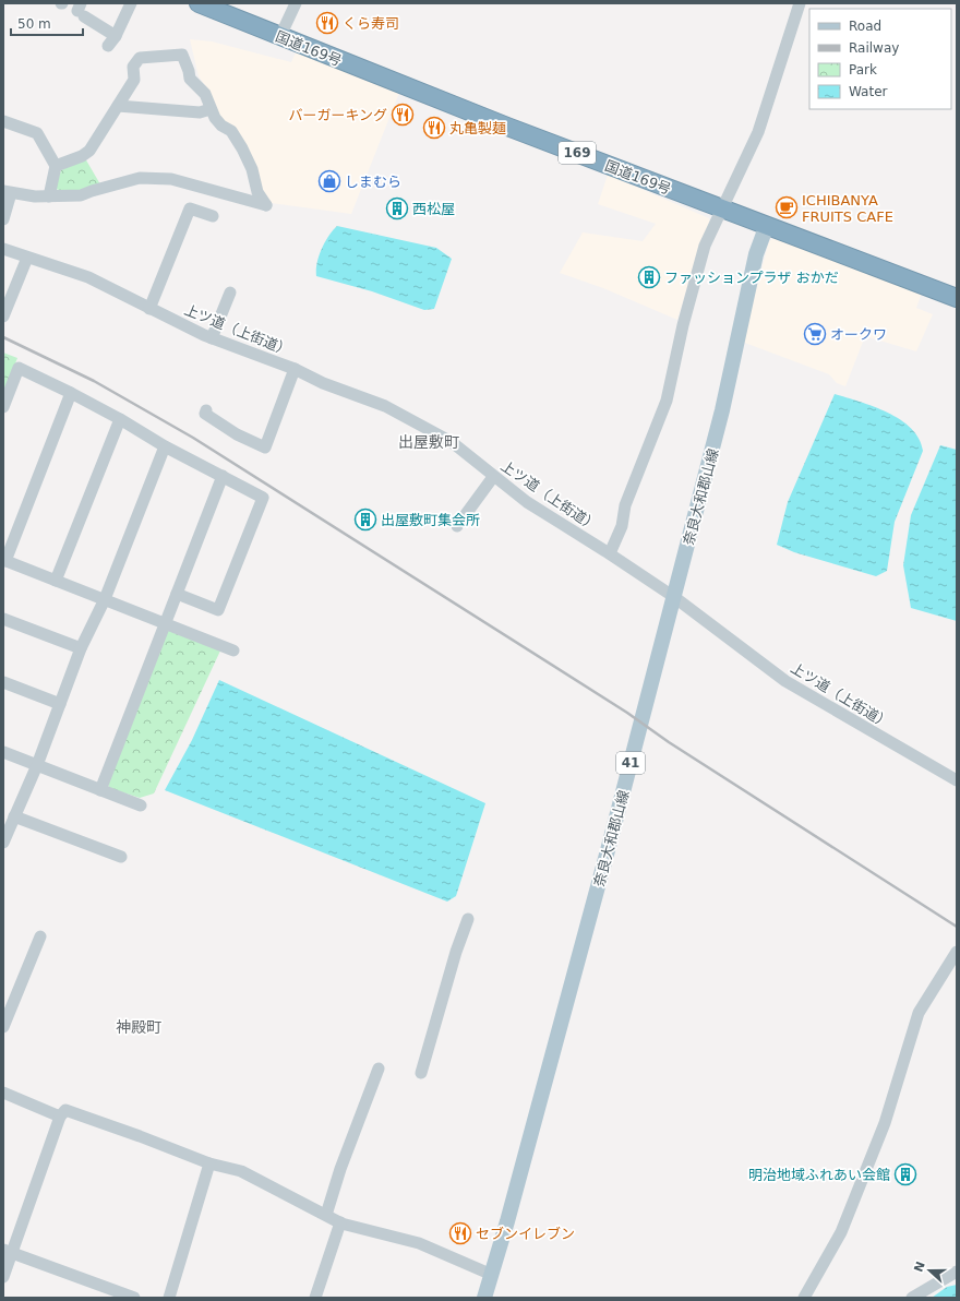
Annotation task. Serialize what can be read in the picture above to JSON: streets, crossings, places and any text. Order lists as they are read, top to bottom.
{
  "streets": {
    "highway": ["国道169号", "169"],
    "main road": ["奈良大和郡山線", "41"],
    "street": ["上ツ道（上街道）"]
  },
  "crossings": [
    ["国道169号", "奈良大和郡山線"],
    ["上ツ道（上街道）", "奈良大和郡山線"]
  ],
  "districts": ["出屋敷町", "神殿町"],
  "places": {
    "restaurant": [
      "くら寿司",
      "バーガーキング",
      "丸亀製麺",
      "セブンイレブン"
    ],
    "shop": ["しまむら"],
    "cafe": ["ICHIBANYA FRUITS CAFE"],
    "building": [
      "西松屋",
      "ファッションプラザ おかだ",
      "出屋敷町集会所",
      "明治地域ふれあい会館"
    ],
    "supermarket": ["オークワ"]
  },
  "legend": [
    "Road",
    "Railway",
    "Park",
    "Water"
  ],
  "scale_bar": "50 m",
  "north": "left"
}
